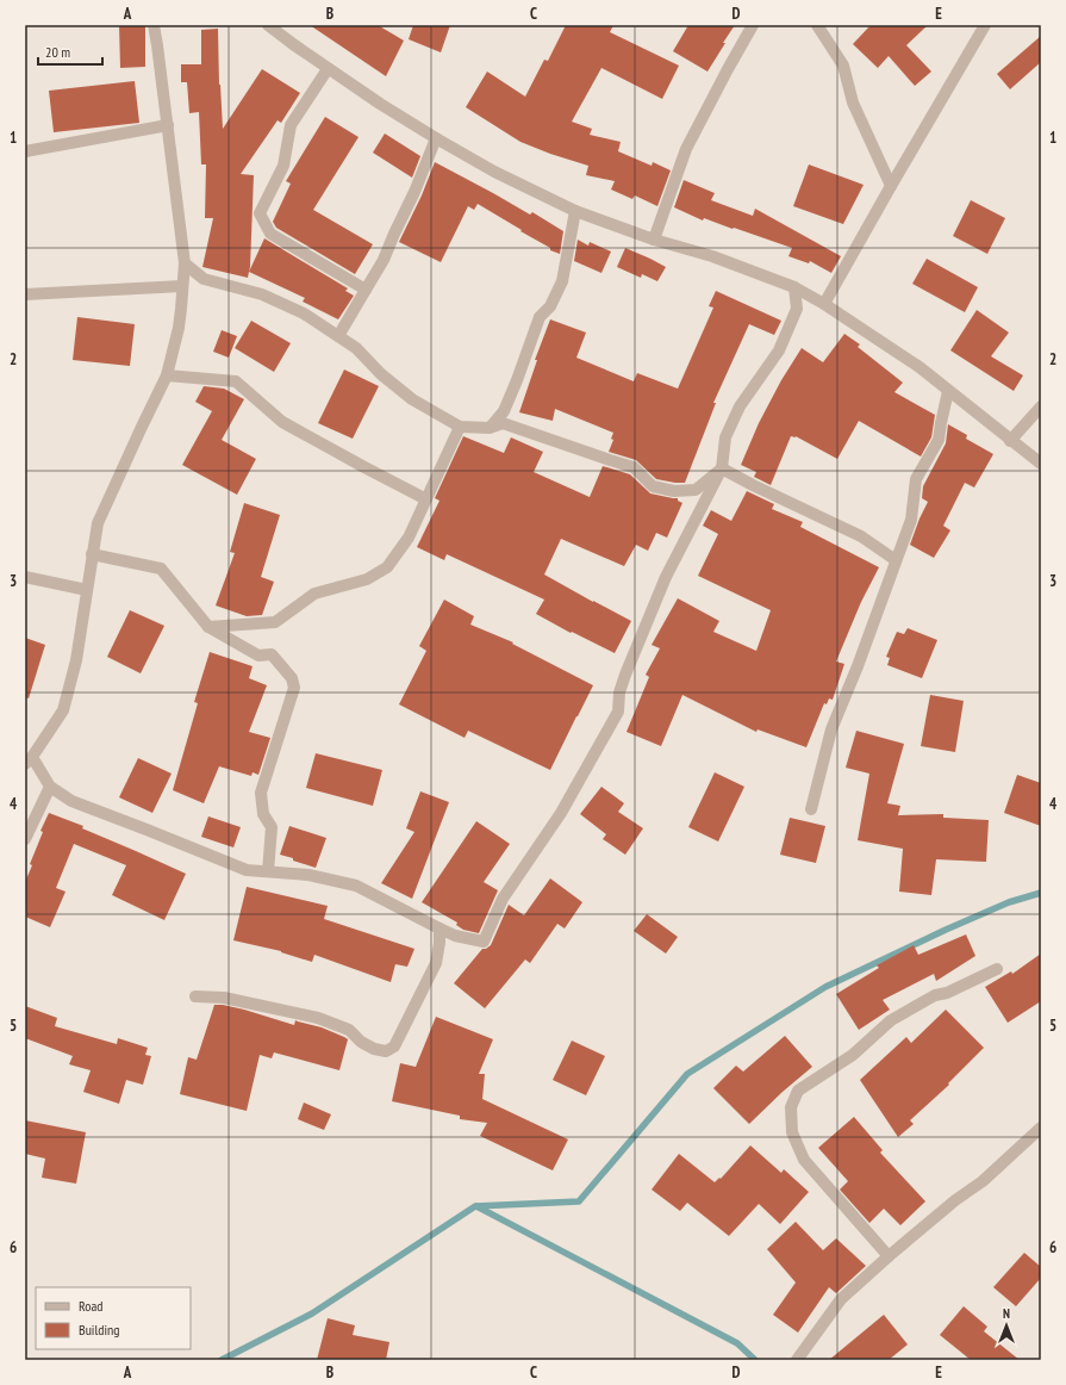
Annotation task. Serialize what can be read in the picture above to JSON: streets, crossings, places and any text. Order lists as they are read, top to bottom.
{
  "legend": ["Road", "Building"],
  "scale_bar": "20 m",
  "north": "top",
  "grid": {
    "columns": [
      "A",
      "B",
      "C",
      "D",
      "E"
    ],
    "rows": [
      "1",
      "2",
      "3",
      "4",
      "5",
      "6"
    ]
  }
}
